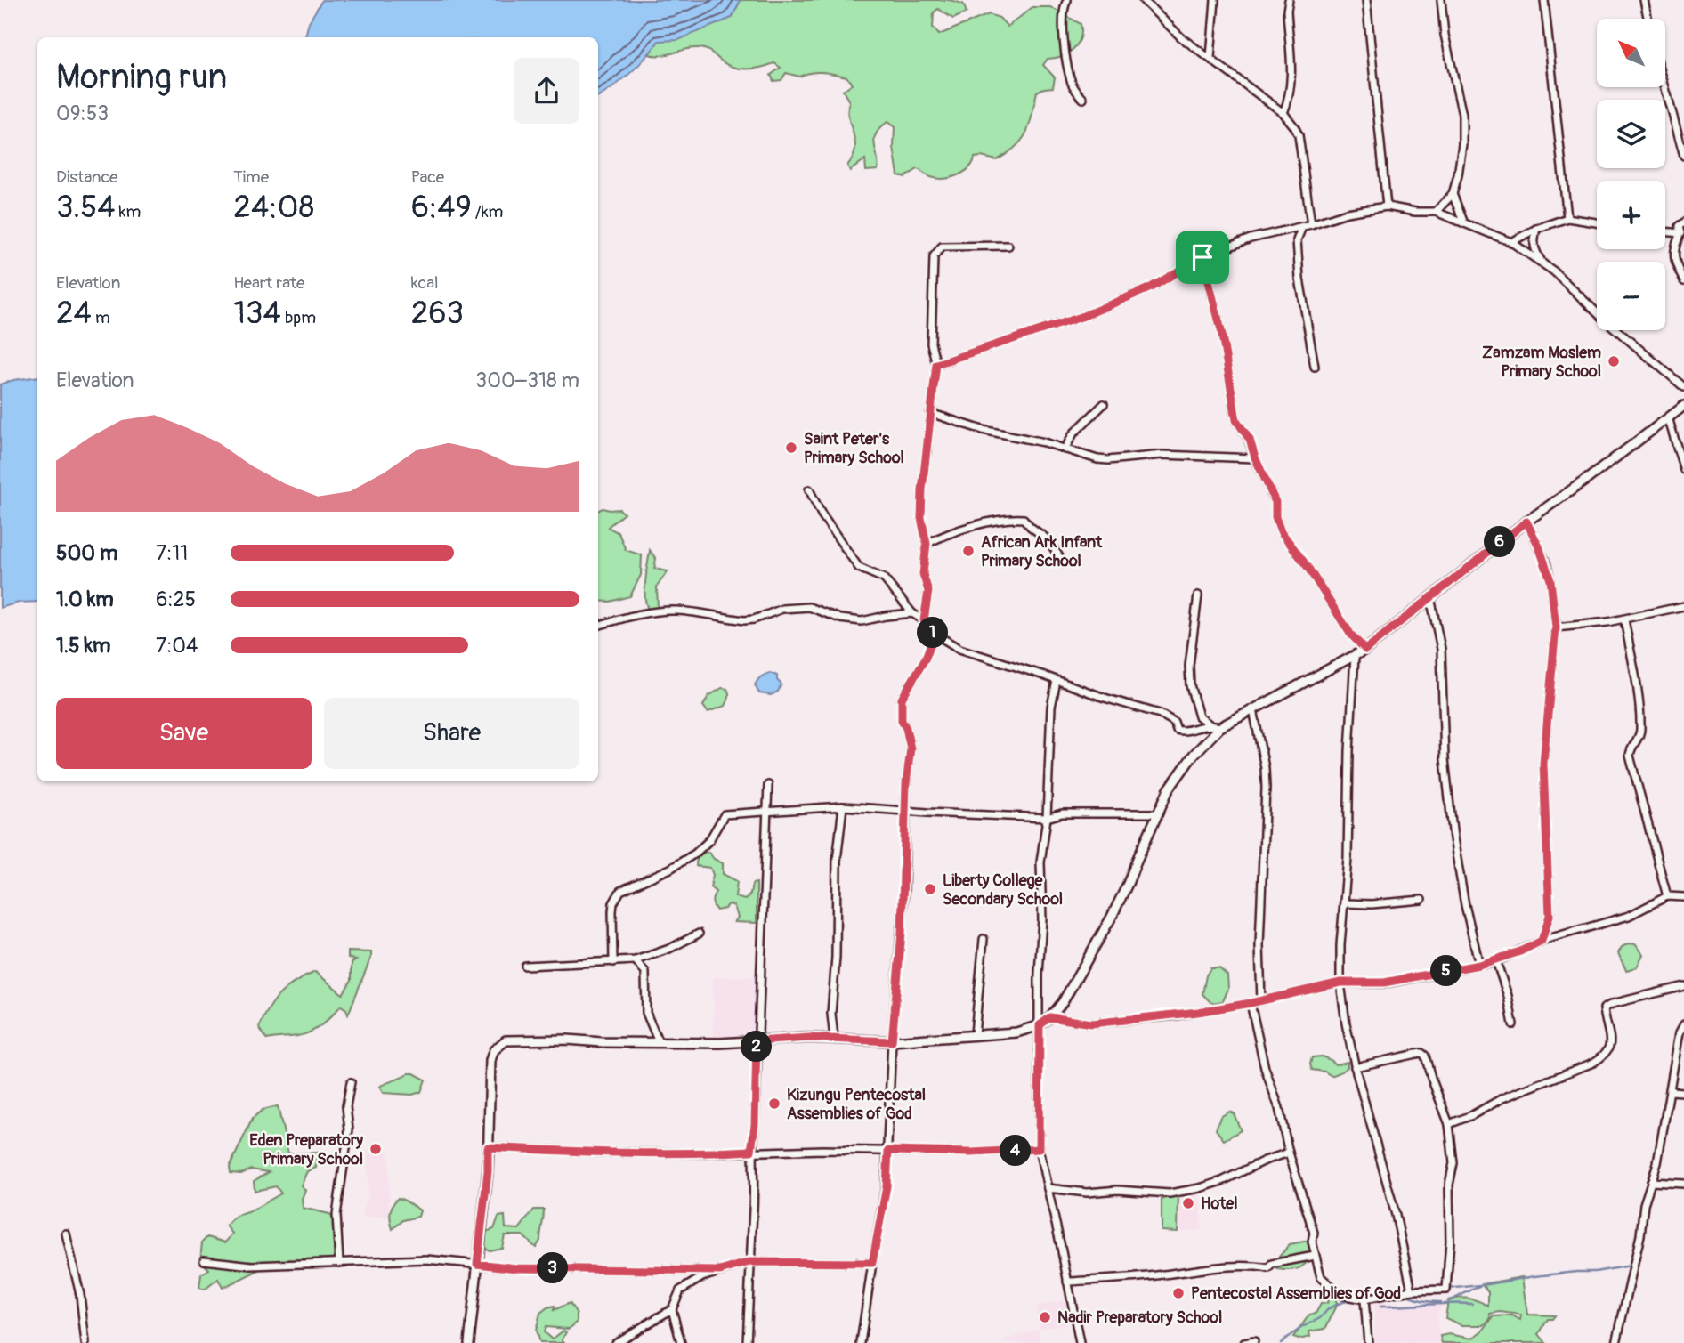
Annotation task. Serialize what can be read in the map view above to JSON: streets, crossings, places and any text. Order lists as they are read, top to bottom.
{
  "places": [
    "Zamzam Moslem Primary School",
    "Saint Peter's Primary School",
    "African Ark Infant Primary School",
    "Liberty College Secondary School",
    "Kizungu Pentecostal Assemblies of God",
    "Eden Preparatory Primary School",
    "Hotel",
    "Pentecostal Assemblies of God",
    "Nadir Preparatory School"
  ],
  "north": "top left",
  "page": {
    "map_buttons": ["+", "−"],
    "heading": ["Morning run", "09:53"],
    "stats": [
      ["Distance", "3.54 km"],
      ["Time", "24:08"],
      ["Pace", "6:49 /km"],
      ["Elevation", "24 m"],
      ["Heart rate", "134 bpm"],
      ["kcal", "263"]
    ],
    "chart": ["Elevation", "300–318 m"],
    "pins": [
      "6",
      "1",
      "5",
      "2",
      "4",
      "3"
    ],
    "list": [
      {
        "name": "500 m",
        "note": "7:11"
      },
      {
        "name": "1.0 km",
        "note": "6:25"
      },
      {
        "name": "1.5 km",
        "note": "7:04"
      }
    ],
    "buttons": ["Save", "Share"]
  }
}
